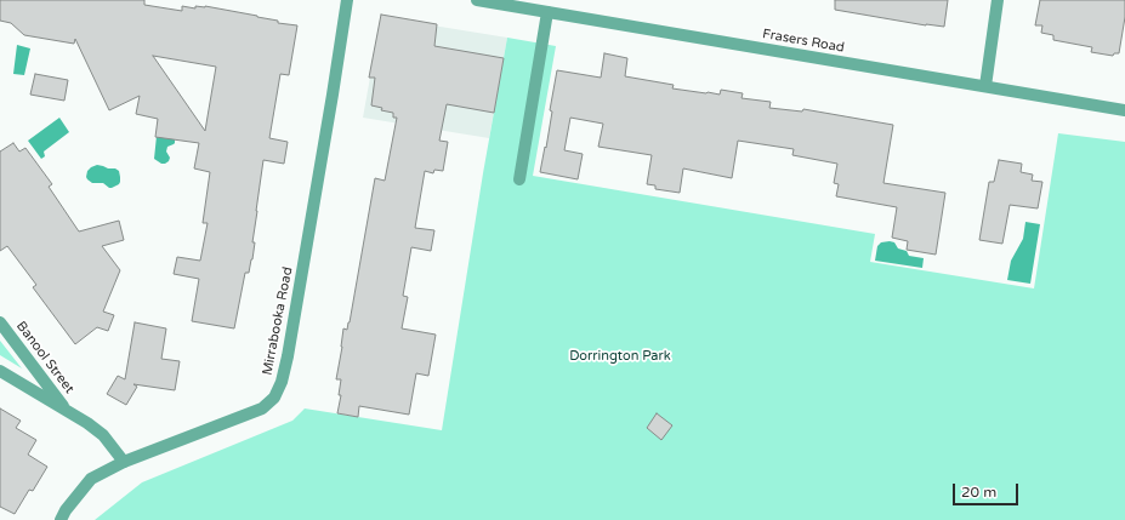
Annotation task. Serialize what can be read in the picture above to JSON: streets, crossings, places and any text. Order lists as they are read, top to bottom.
{
  "streets": {
    "street": ["Frasers Road", "Mirrabooka Road", "Banool Street"]
  },
  "crossings": [
    ["Mirrabooka Road", "Banool Street"]
  ],
  "parks": ["Dorrington Park"],
  "scale_bar": "20 m"
}
